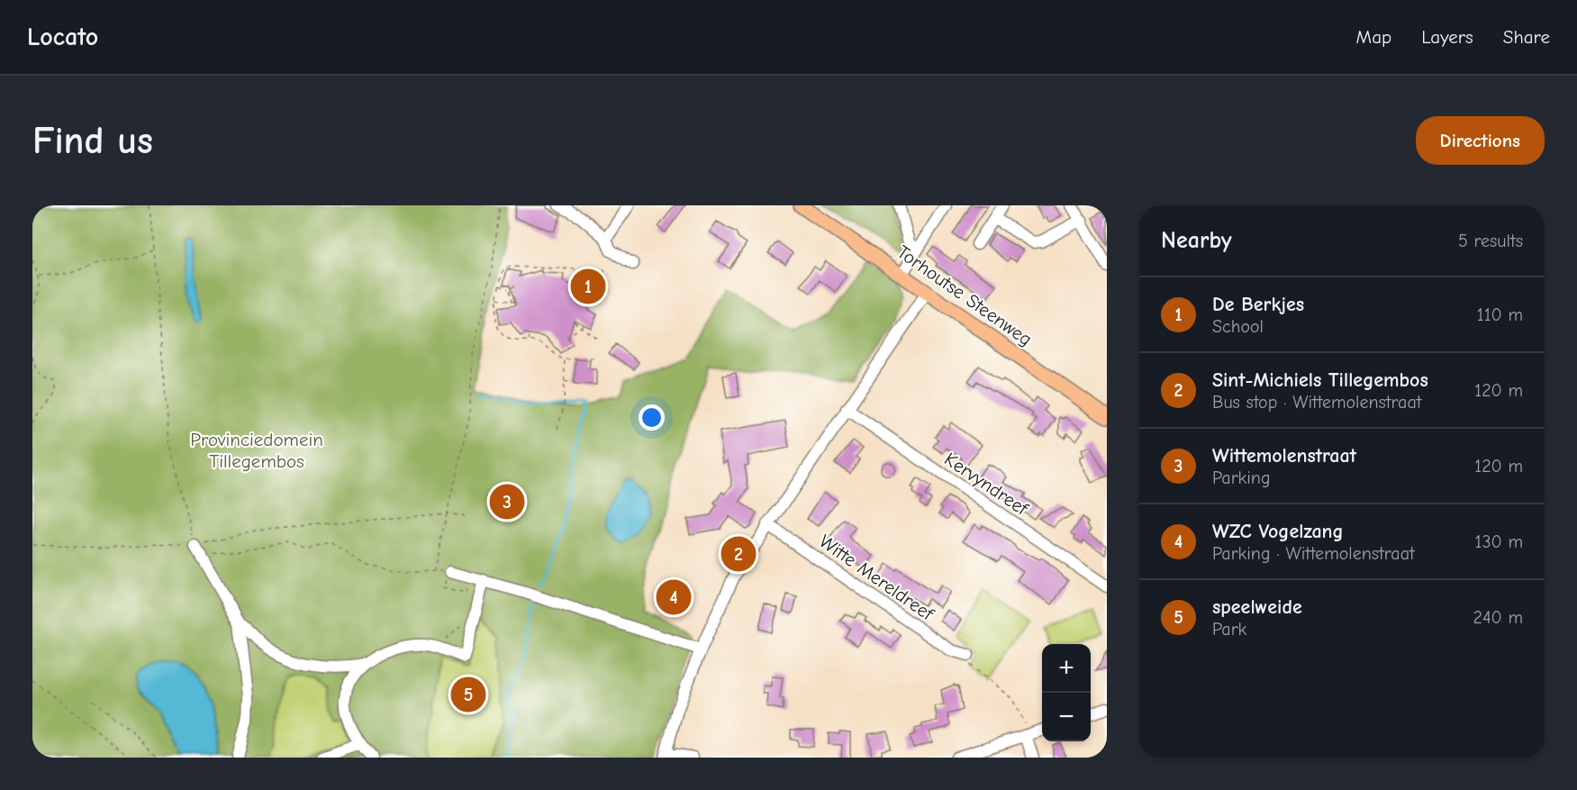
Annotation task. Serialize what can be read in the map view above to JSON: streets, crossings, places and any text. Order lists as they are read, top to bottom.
{
  "streets": {
    "main road": ["Torhoutse Steenweg"],
    "street": ["Kervyndreef", "Witte Mereldreef"]
  },
  "parks": ["Provinciedomein Tillegembos"],
  "page": {
    "header": "Locato",
    "nav": ["Map", "Layers", "Share"],
    "buttons": "Directions",
    "title": "Find us",
    "heading": ["Nearby", "5 results"],
    "pins": [
      "1",
      "3",
      "2",
      "4",
      "5"
    ],
    "list": [
      {
        "mark": "1",
        "name": "De Berkjes",
        "note": "School",
        "value": "110 m"
      },
      {
        "mark": "2",
        "name": "Sint-Michiels Tillegembos",
        "note": "Bus stop · Wittemolenstraat",
        "value": "120 m"
      },
      {
        "mark": "3",
        "name": "Wittemolenstraat",
        "note": "Parking",
        "value": "120 m"
      },
      {
        "mark": "4",
        "name": "WZC Vogelzang",
        "note": "Parking · Wittemolenstraat",
        "value": "130 m"
      },
      {
        "mark": "5",
        "name": "speelweide",
        "note": "Park",
        "value": "240 m"
      }
    ],
    "map_buttons": ["+", "−"]
  }
}
